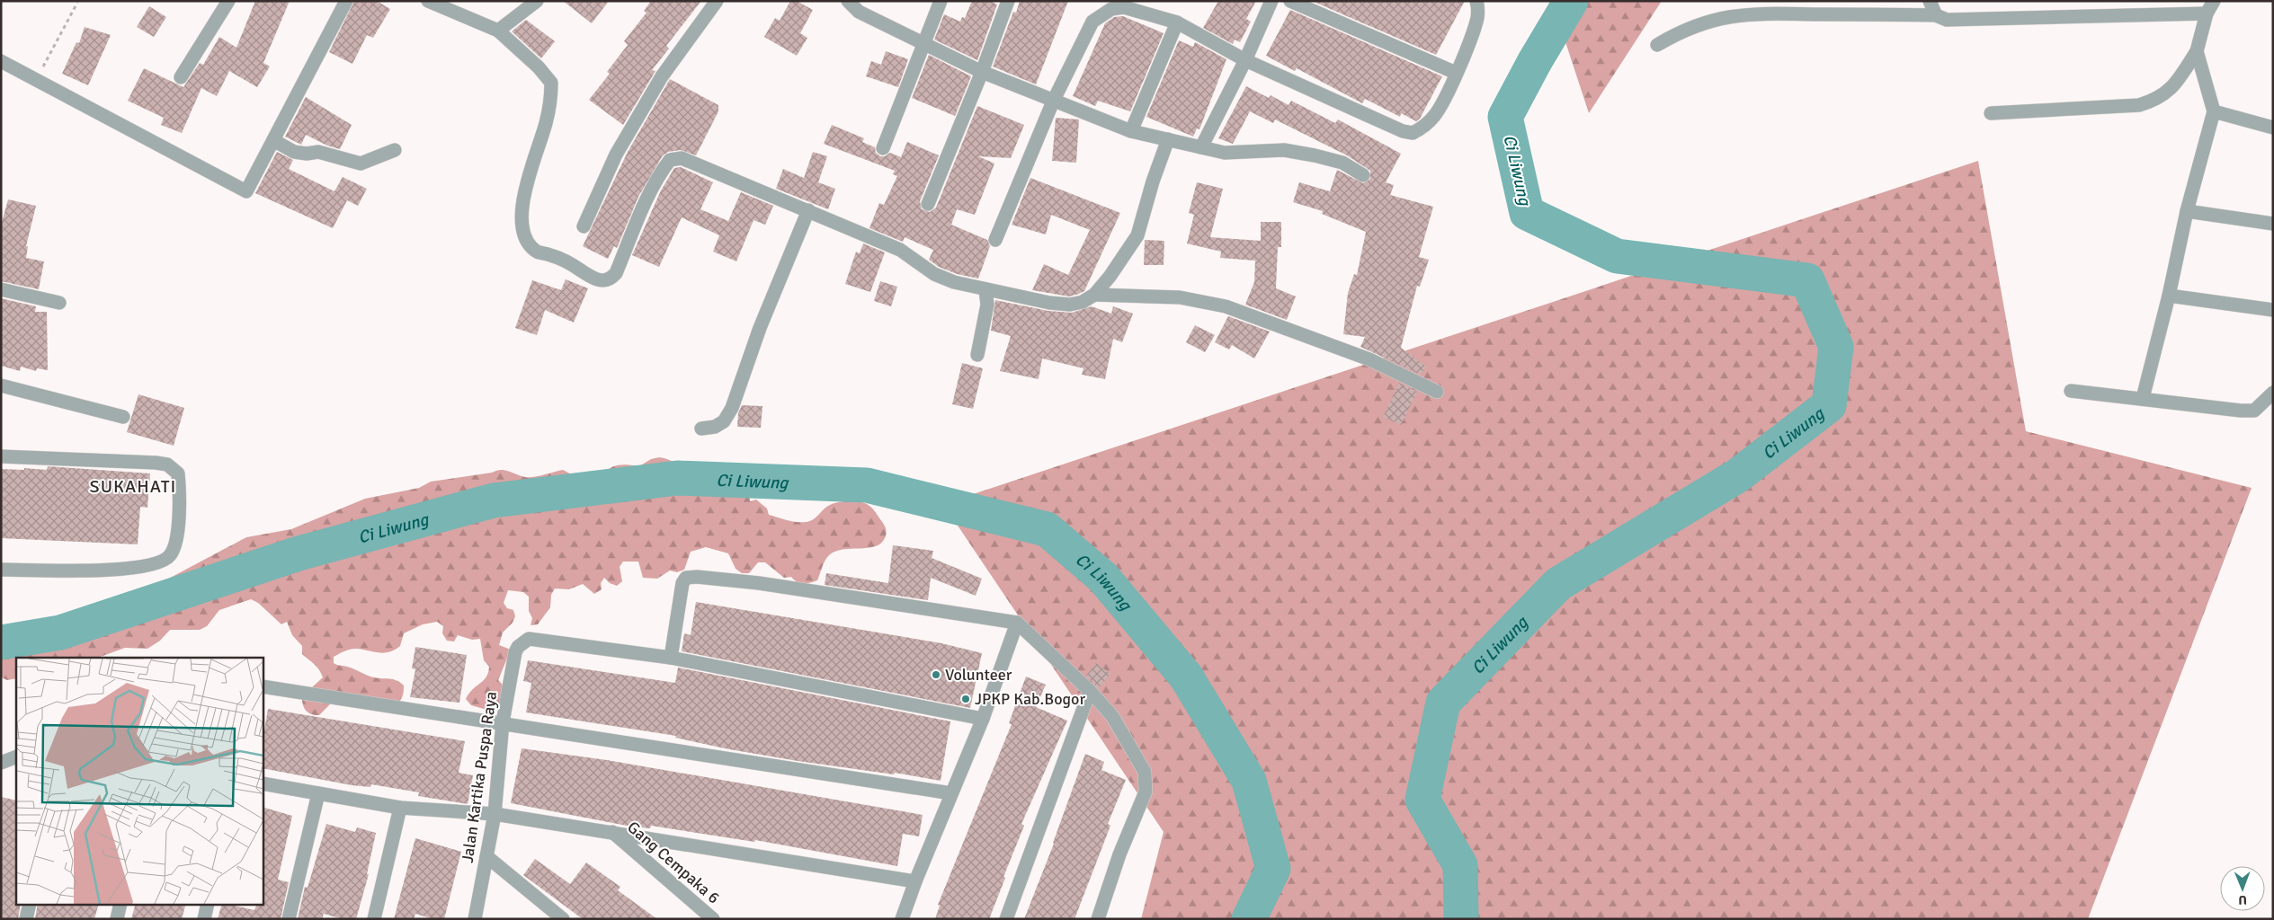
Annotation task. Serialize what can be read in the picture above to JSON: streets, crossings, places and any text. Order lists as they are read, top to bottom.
{
  "streets": {
    "street": ["Jalan Kartika Puspa Raya", "Gang Cempaka 6"]
  },
  "districts": ["SUKAHATI"],
  "water": ["Ci Liwung"],
  "places": ["Volunteer", "JPKP Kab.Bogor"],
  "north": "bottom"
}
